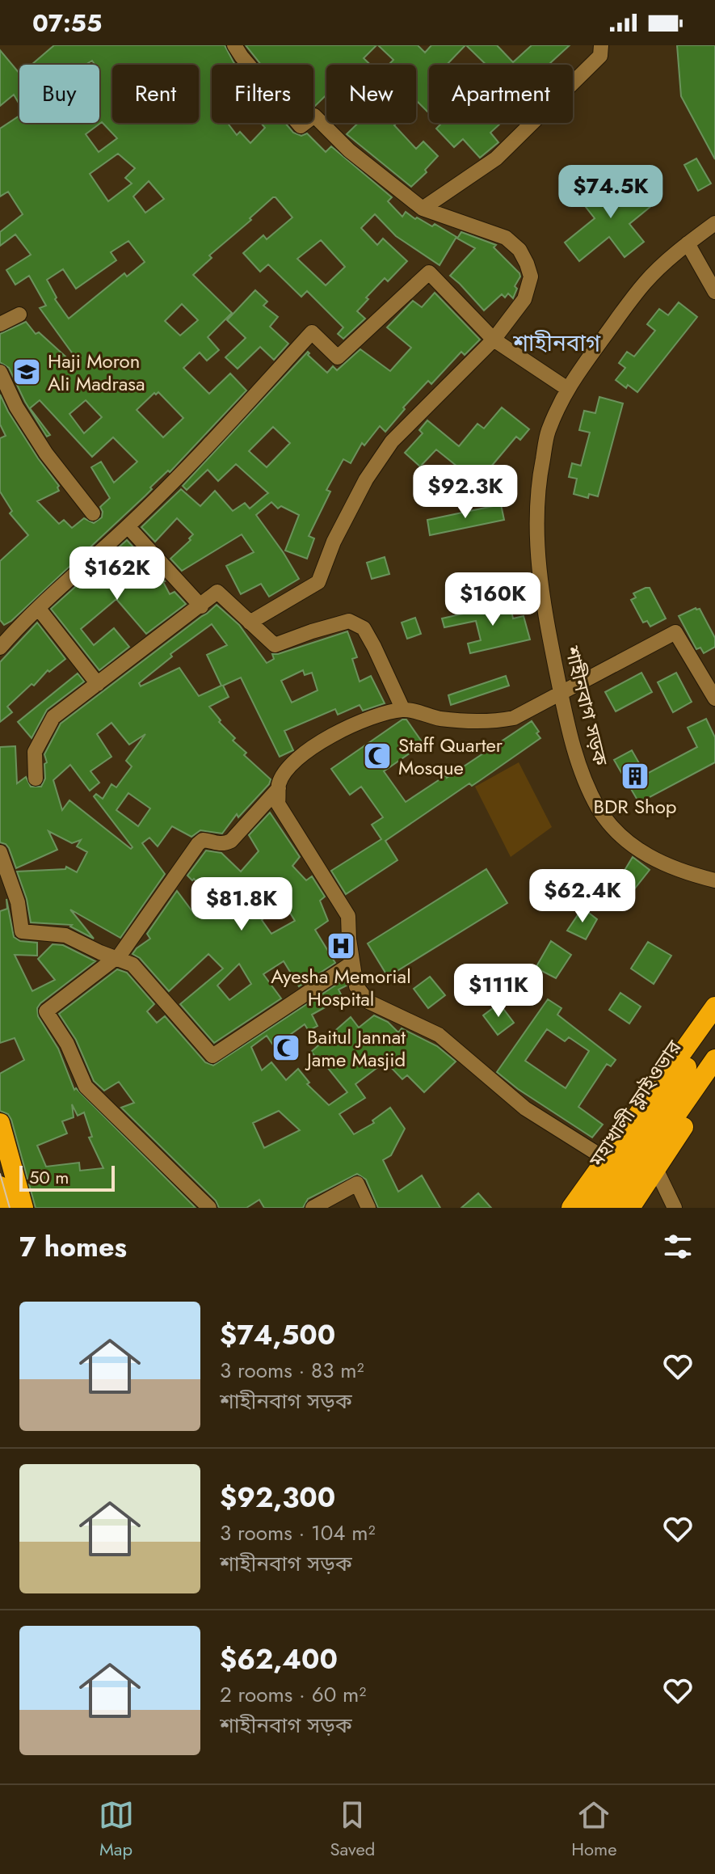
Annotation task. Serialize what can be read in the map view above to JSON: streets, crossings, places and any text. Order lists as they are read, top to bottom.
{
  "streets": {
    "highway": ["মহাখালী ফ্লাইওভার"],
    "street": ["শাহীনবাগ সড়ক"]
  },
  "districts": ["শাহীনবাগ"],
  "places": {
    "school or university": ["Haji Moron Ali Madrasa"],
    "mosque": ["Staff Quarter Mosque", "Baitul Jannat Jame Masjid"],
    "building": ["BDR Shop"],
    "hospital": ["Ayesha Memorial Hospital"]
  },
  "scale_bar": "50 m",
  "page": {
    "status": "07:55",
    "chip": [
      "Buy",
      "Rent",
      "Filters",
      "New",
      "Apartment"
    ],
    "price": [
      "$74.5K",
      "$92.3K",
      "$162K",
      "$160K",
      "$62.4K",
      "$81.8K",
      "$111K"
    ],
    "scale": "50 m",
    "heading": "7 homes",
    "list": [
      {
        "name": "$74,500",
        "note": "3 rooms · 83 m² · শাহীনবাগ সড়ক"
      },
      {
        "name": "$92,300",
        "note": "3 rooms · 104 m² · শাহীনবাগ সড়ক"
      },
      {
        "name": "$62,400",
        "note": "2 rooms · 60 m² · শাহীনবাগ সড়ক"
      }
    ],
    "tabs": ["Map", "Saved", "Home"]
  }
}
